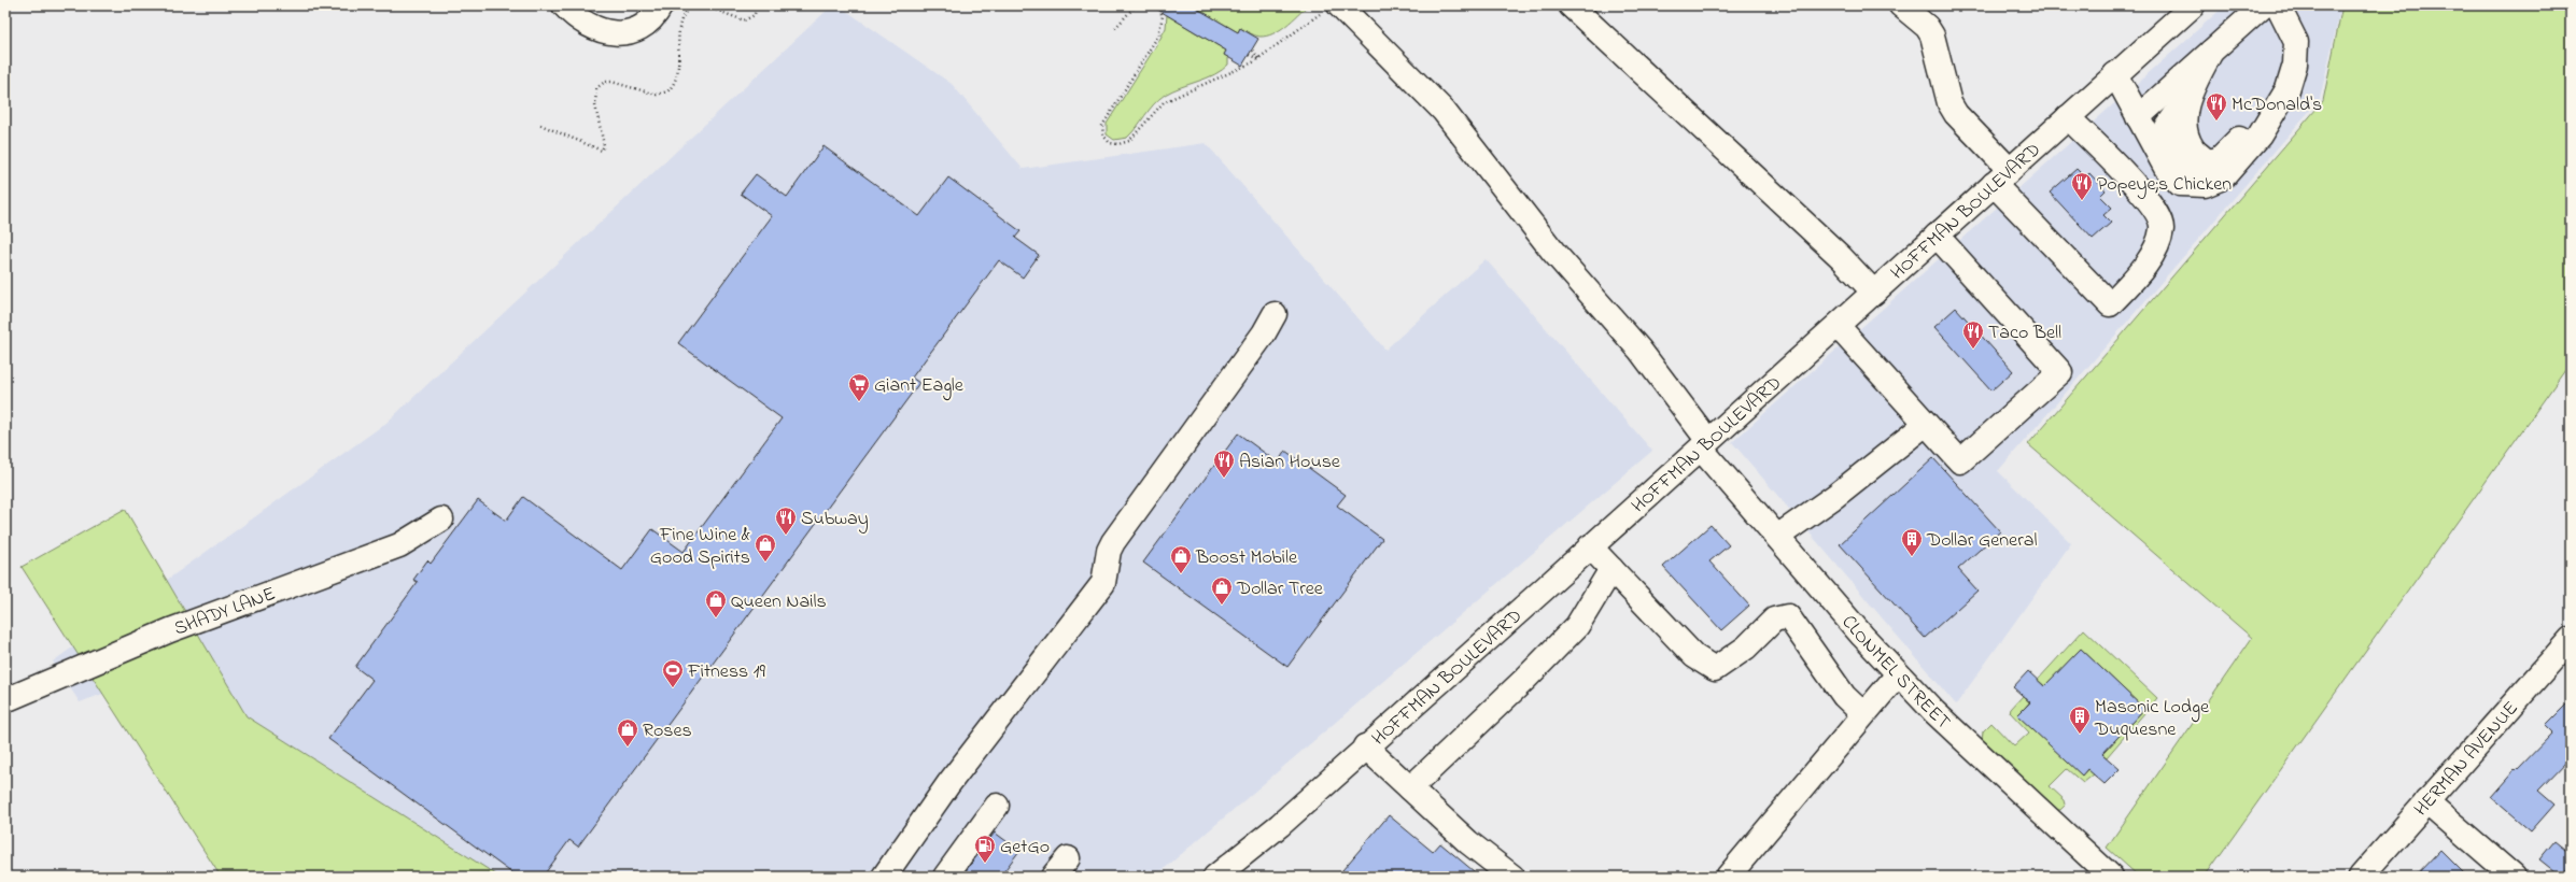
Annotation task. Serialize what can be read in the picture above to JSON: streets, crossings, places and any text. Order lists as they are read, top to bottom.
{
  "streets": {
    "street": [
      "HOFFMAN BOULEVARD",
      "SHADY LANE",
      "CLONMEL STREET",
      "HERMAN AVENUE"
    ]
  },
  "crossings": [
    ["HOFFMAN BOULEVARD", "CLONMEL STREET"]
  ],
  "places": {
    "restaurant": [
      "McDonald's",
      "Popeye;s Chicken",
      "Taco Bell",
      "Asian House",
      "Subway"
    ],
    "supermarket": ["Giant Eagle"],
    "building": ["Dollar General", "Masonic Lodge Duquesne"],
    "shop": [
      "Fine Wine & Good Spirits",
      "Boost Mobile",
      "Dollar Tree",
      "Queen Nails",
      "Roses"
    ],
    "sports": ["Fitness 19"],
    "fuel station": ["GetGo"]
  }
}
